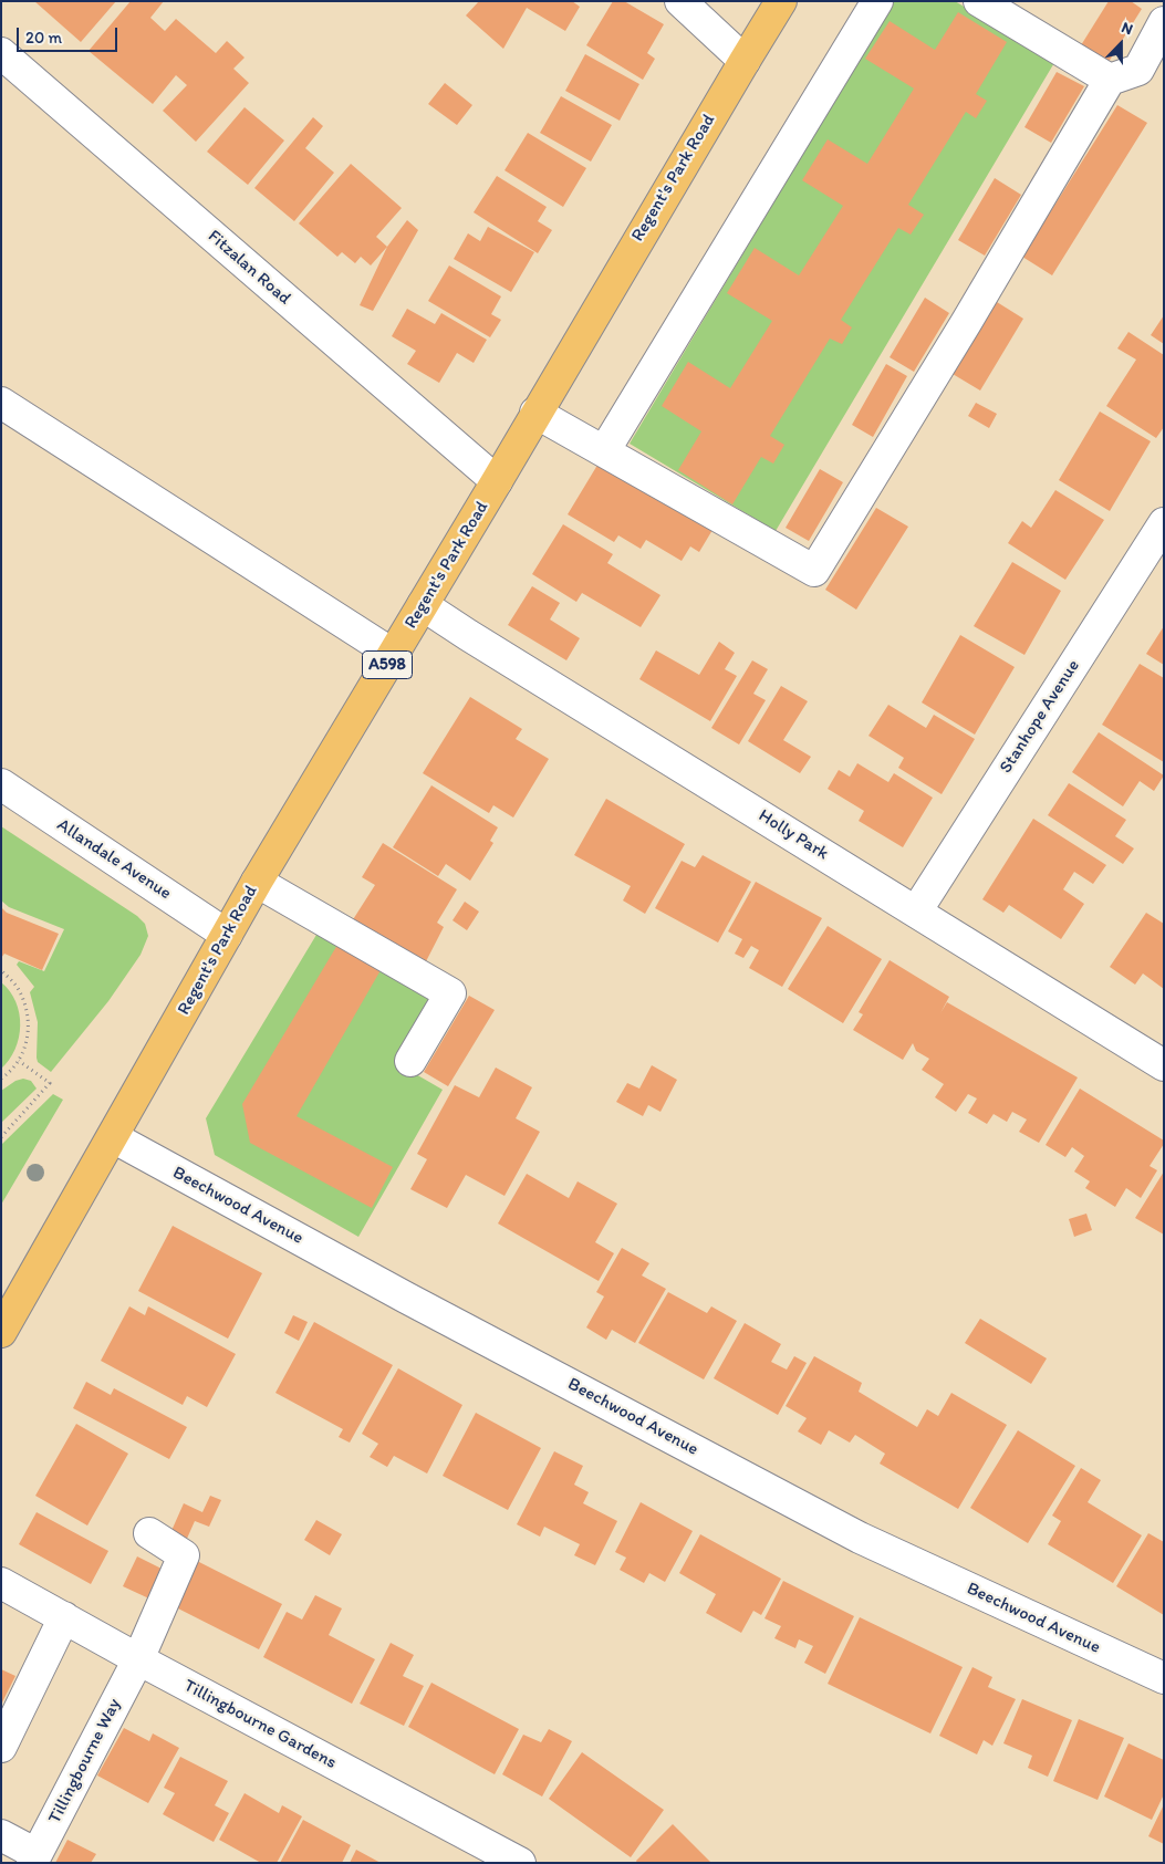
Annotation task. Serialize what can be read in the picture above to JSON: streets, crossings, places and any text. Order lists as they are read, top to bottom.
{
  "streets": {
    "main road": ["Regent's Park Road", "A598"],
    "street": [
      "Fitzalan Road",
      "Stanhope Avenue",
      "Holly Park",
      "Allandale Avenue",
      "Beechwood Avenue",
      "Tillingbourne Gardens",
      "Tillingbourne Way"
    ]
  },
  "crossings": [
    ["Regent's Park Road", "Fitzalan Road"],
    ["Regent's Park Road", "Holly Park"],
    ["Regent's Park Road", "Allandale Avenue"],
    ["Regent's Park Road", "Beechwood Avenue"],
    ["Stanhope Avenue", "Holly Park"],
    ["Tillingbourne Gardens", "Tillingbourne Way"]
  ],
  "scale_bar": "20 m",
  "north": "top"
}
